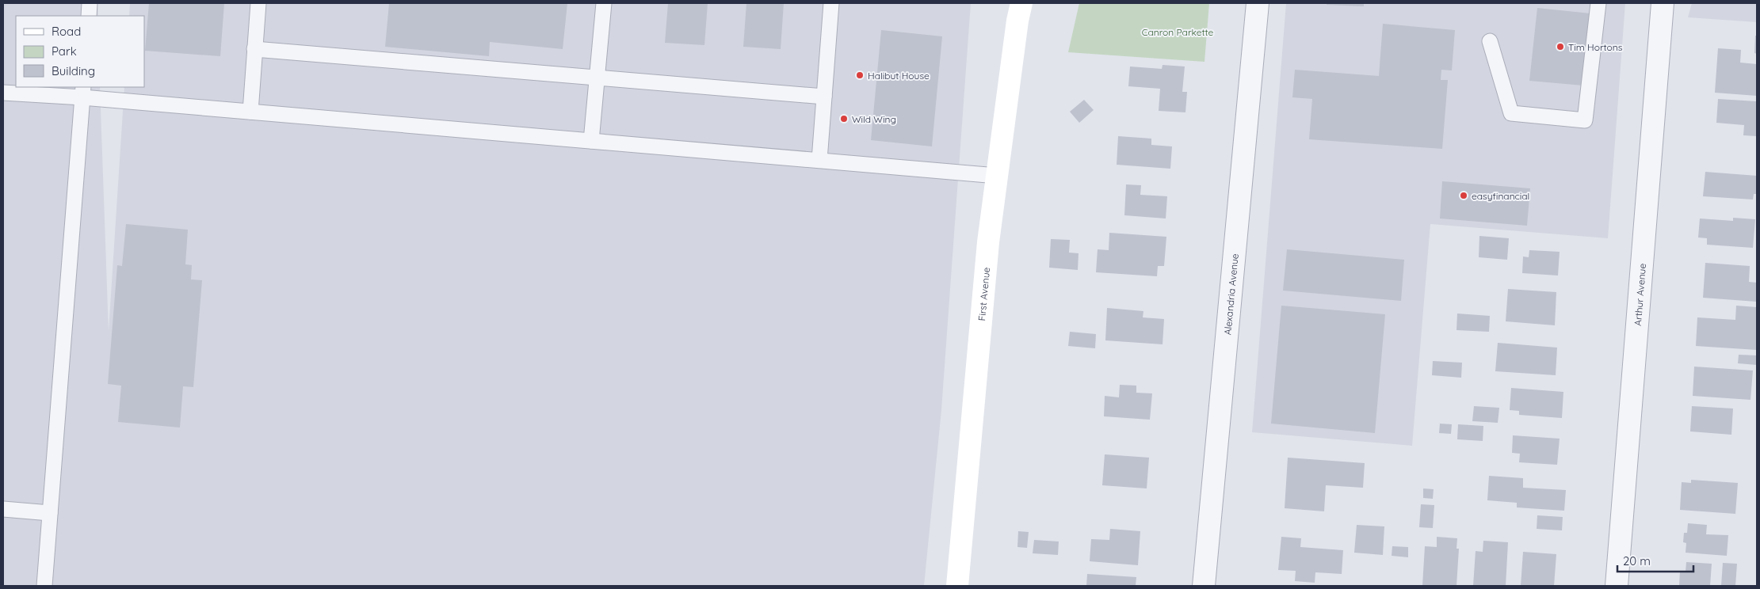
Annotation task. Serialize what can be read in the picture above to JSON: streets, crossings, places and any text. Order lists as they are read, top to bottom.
{
  "streets": {
    "main road": ["First Avenue"],
    "street": ["Alexandria Avenue", "Arthur Avenue"]
  },
  "parks": ["Canron Parkette"],
  "places": [
    "Tim Hortons",
    "Halibut House",
    "Wild Wing",
    "easyfinancial"
  ],
  "legend": ["Road", "Park", "Building"],
  "scale_bar": "20 m"
}
